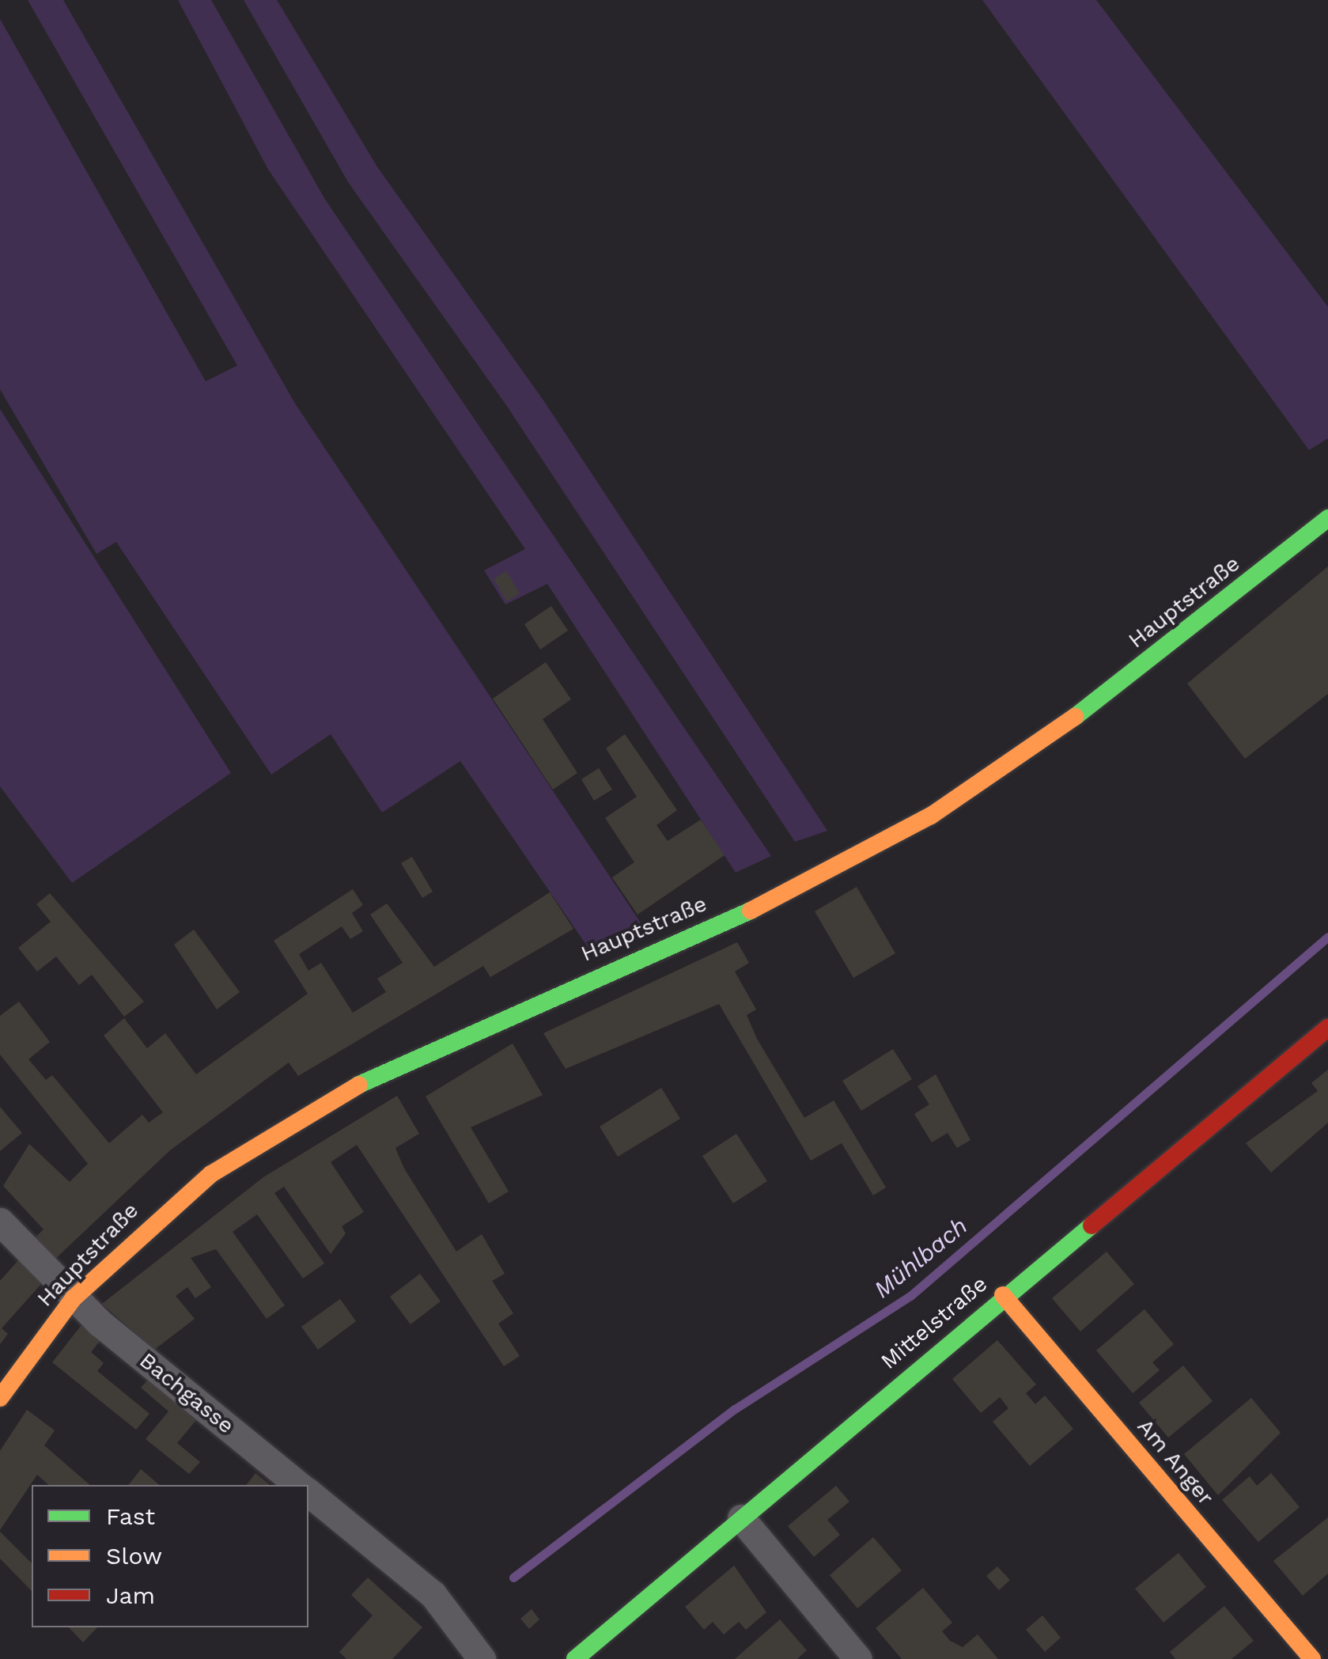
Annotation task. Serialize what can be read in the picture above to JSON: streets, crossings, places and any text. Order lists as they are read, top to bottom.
{
  "streets": {
    "main road": ["Hauptstraße", "Mittelstraße", "Am Anger"],
    "street": ["Bachgasse"]
  },
  "crossings": [
    ["Hauptstraße", "Bachgasse"],
    ["Mittelstraße", "Am Anger"]
  ],
  "water": ["Mühlbach"],
  "legend": ["Fast", "Slow", "Jam"]
}
